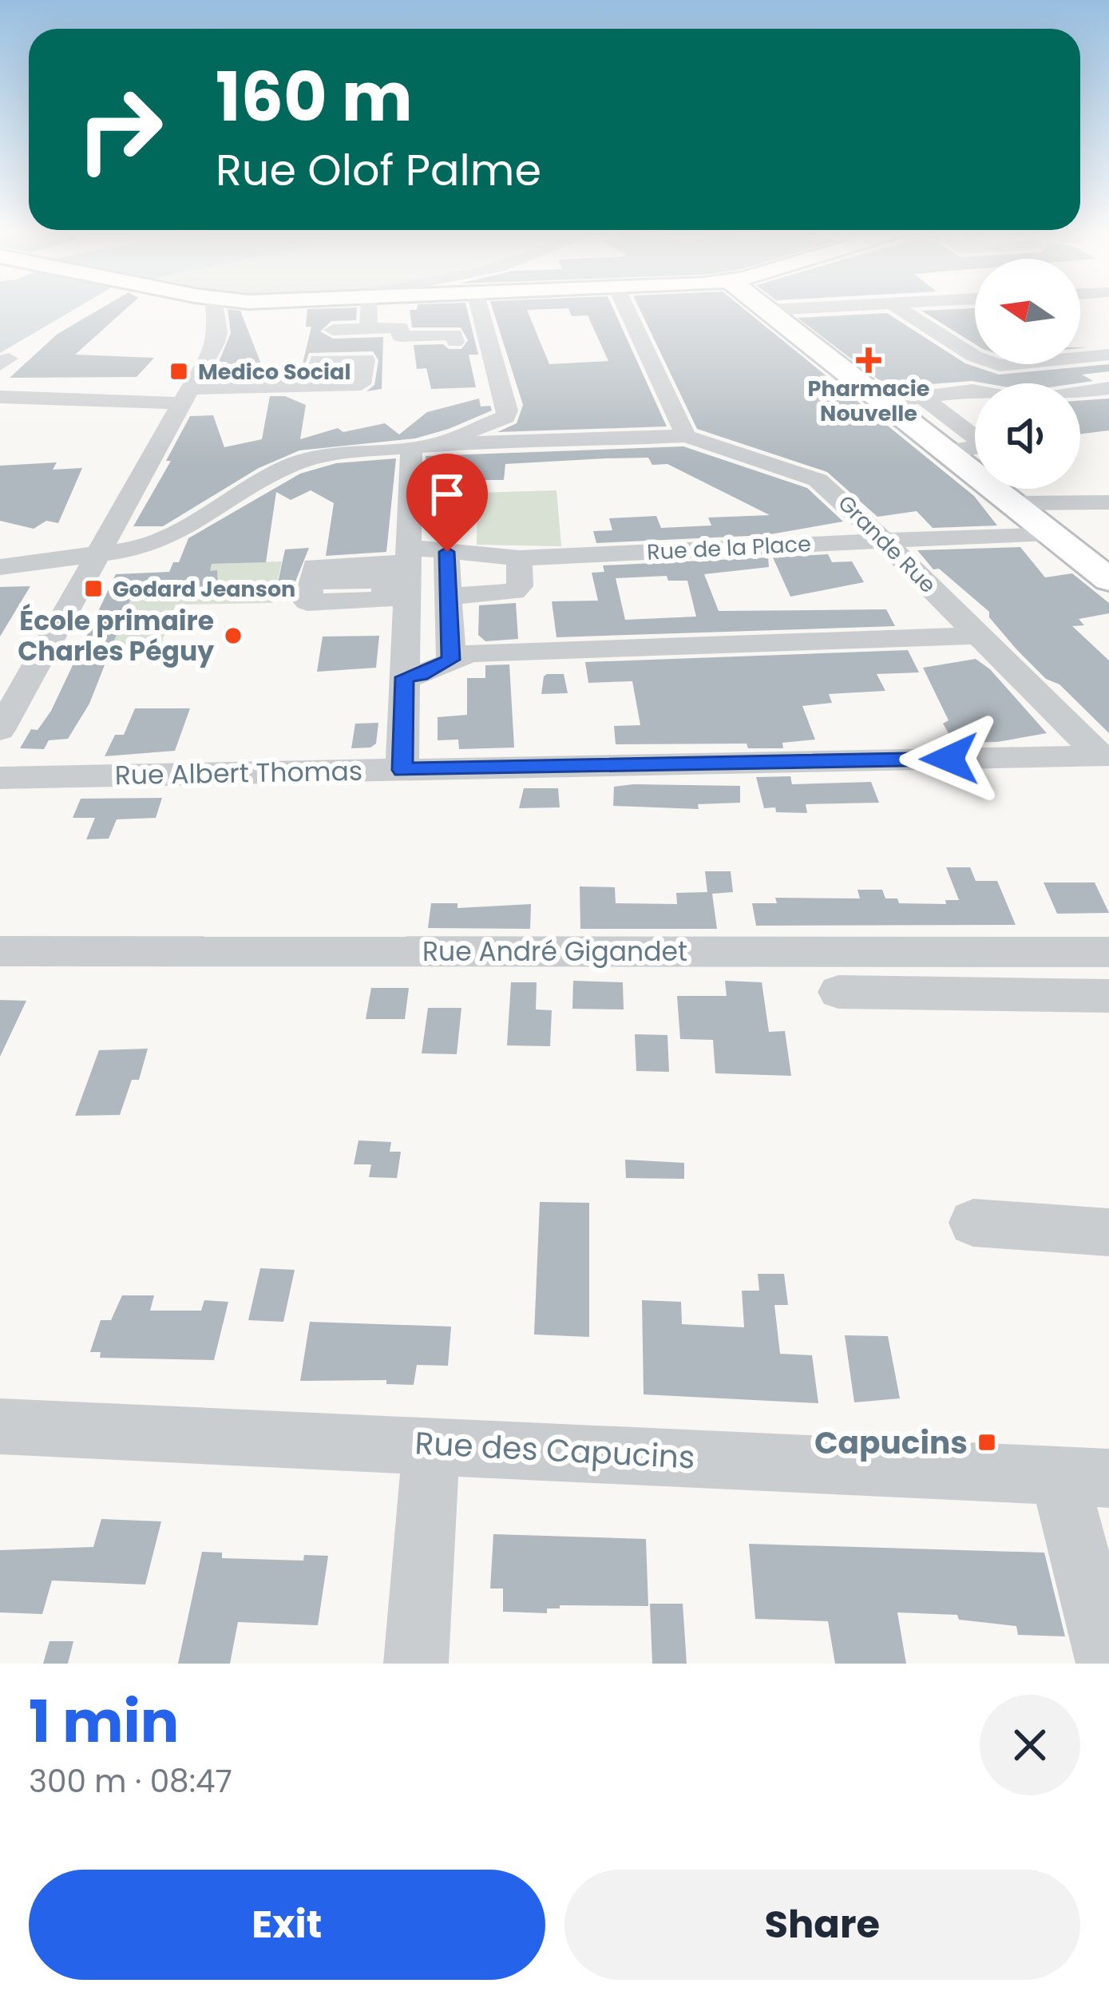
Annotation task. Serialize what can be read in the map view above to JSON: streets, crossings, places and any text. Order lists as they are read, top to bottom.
{
  "streets": {
    "street": [
      "Grande Rue",
      "Rue de la Place",
      "Rue Albert Thomas",
      "Rue André Gigandet",
      "Rue des Capucins"
    ]
  },
  "crossings": [
    ["Grande Rue", "Rue de la Place"],
    ["Grande Rue", "Rue Albert Thomas"]
  ],
  "places": {
    "health": ["Pharmacie Nouvelle"],
    "transit": ["Medico Social", "Godard Jeanson", "Capucins"],
    "other": ["École primaire Charles Péguy"]
  },
  "north": "left",
  "page": {
    "turn": ["160 m", "Rue Olof Palme"],
    "heading": ["1 min", "300 m · 08:47"],
    "buttons": ["Exit", "Share"]
  }
}
